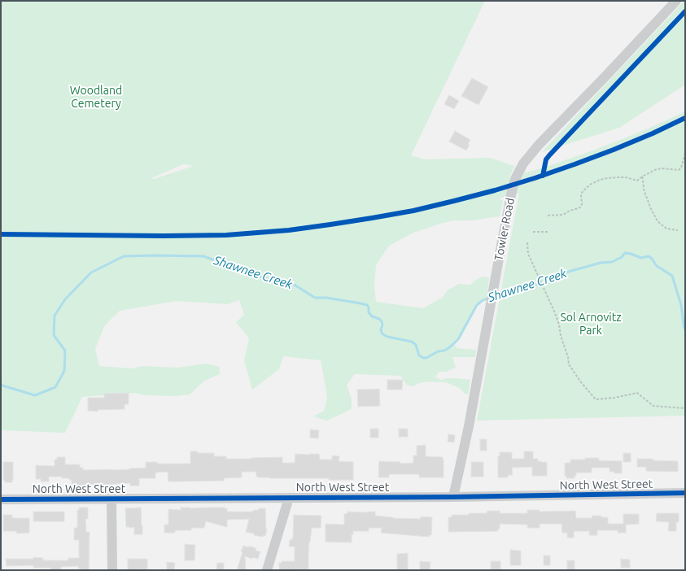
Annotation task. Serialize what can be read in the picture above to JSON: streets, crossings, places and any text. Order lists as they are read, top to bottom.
{
  "streets": {
    "street": ["Towler Road", "North West Street"]
  },
  "crossings": [
    ["Towler Road", "North West Street"]
  ],
  "water": ["Shawnee Creek"],
  "parks": ["Woodland Cemetery", "Sol Arnovitz Park"]
}
